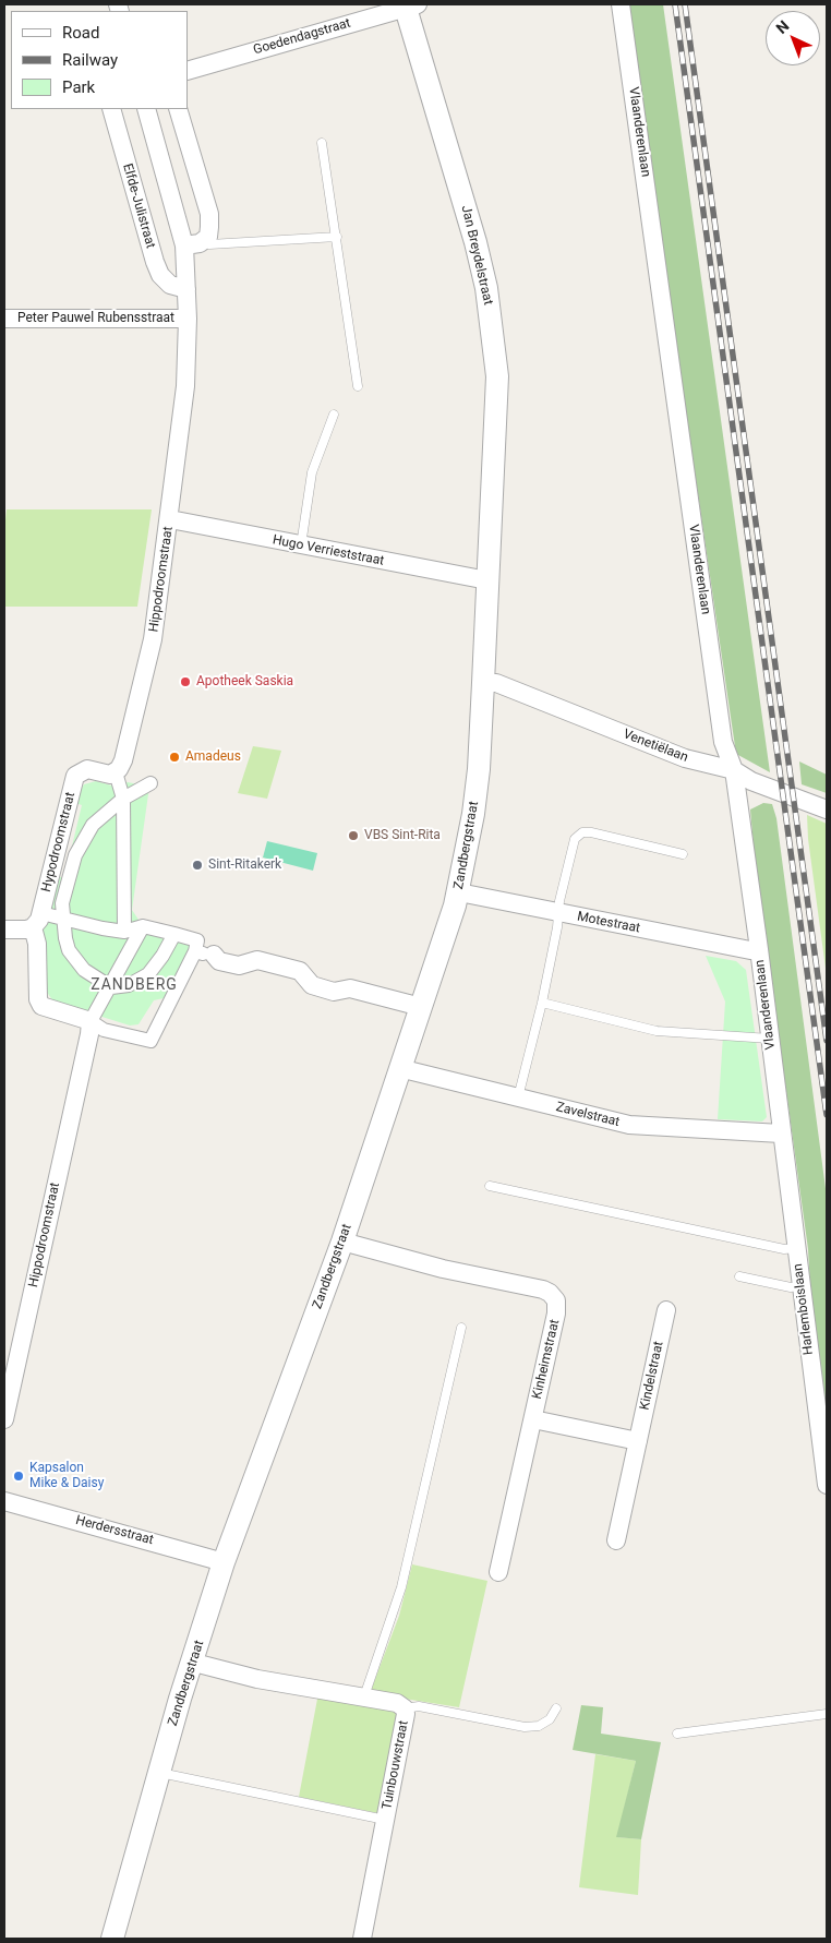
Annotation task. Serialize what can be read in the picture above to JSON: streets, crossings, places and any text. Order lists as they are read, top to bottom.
{
  "streets": {
    "street": [
      "Goedendagstraat",
      "Vlaanderenlaan",
      "Elfde-Julistraat",
      "Jan Breydelstraat",
      "Peter Pauwel Rubensstraat",
      "Hugo Verrieststraat",
      "Hippodroomstraat",
      "Venetiëlaan",
      "Hypodroomstraat",
      "Zandbergstraat",
      "Motestraat",
      "Zavelstraat",
      "Harlemboislaan",
      "Kinheimstraat",
      "Kindelstraat",
      "Herdersstraat",
      "Tuinbouwstraat"
    ]
  },
  "crossings": [
    ["Goedendagstraat", "Jan Breydelstraat"],
    ["Vlaanderenlaan", "Venetiëlaan"],
    ["Vlaanderenlaan", "Motestraat"],
    ["Vlaanderenlaan", "Zavelstraat"],
    ["Vlaanderenlaan", "Harlemboislaan"],
    ["Jan Breydelstraat", "Hugo Verrieststraat"],
    ["Jan Breydelstraat", "Zandbergstraat"],
    ["Peter Pauwel Rubensstraat", "Hippodroomstraat"],
    ["Hugo Verrieststraat", "Hippodroomstraat"],
    ["Hugo Verrieststraat", "Zandbergstraat"],
    ["Hippodroomstraat", "Hypodroomstraat"],
    ["Venetiëlaan", "Zandbergstraat"],
    ["Zandbergstraat", "Motestraat"],
    ["Zandbergstraat", "Zavelstraat"],
    ["Zandbergstraat", "Kinheimstraat"],
    ["Zandbergstraat", "Herdersstraat"],
    ["Zandbergstraat", "Tuinbouwstraat"],
    ["Zavelstraat", "Harlemboislaan"]
  ],
  "districts": ["ZANDBERG"],
  "places": [
    "Apotheek Saskia",
    "Amadeus",
    "VBS Sint-Rita",
    "Sint-Ritakerk",
    "Kapsalon Mike & Daisy"
  ],
  "legend": ["Road", "Railway", "Park"],
  "north": "top left"
}
